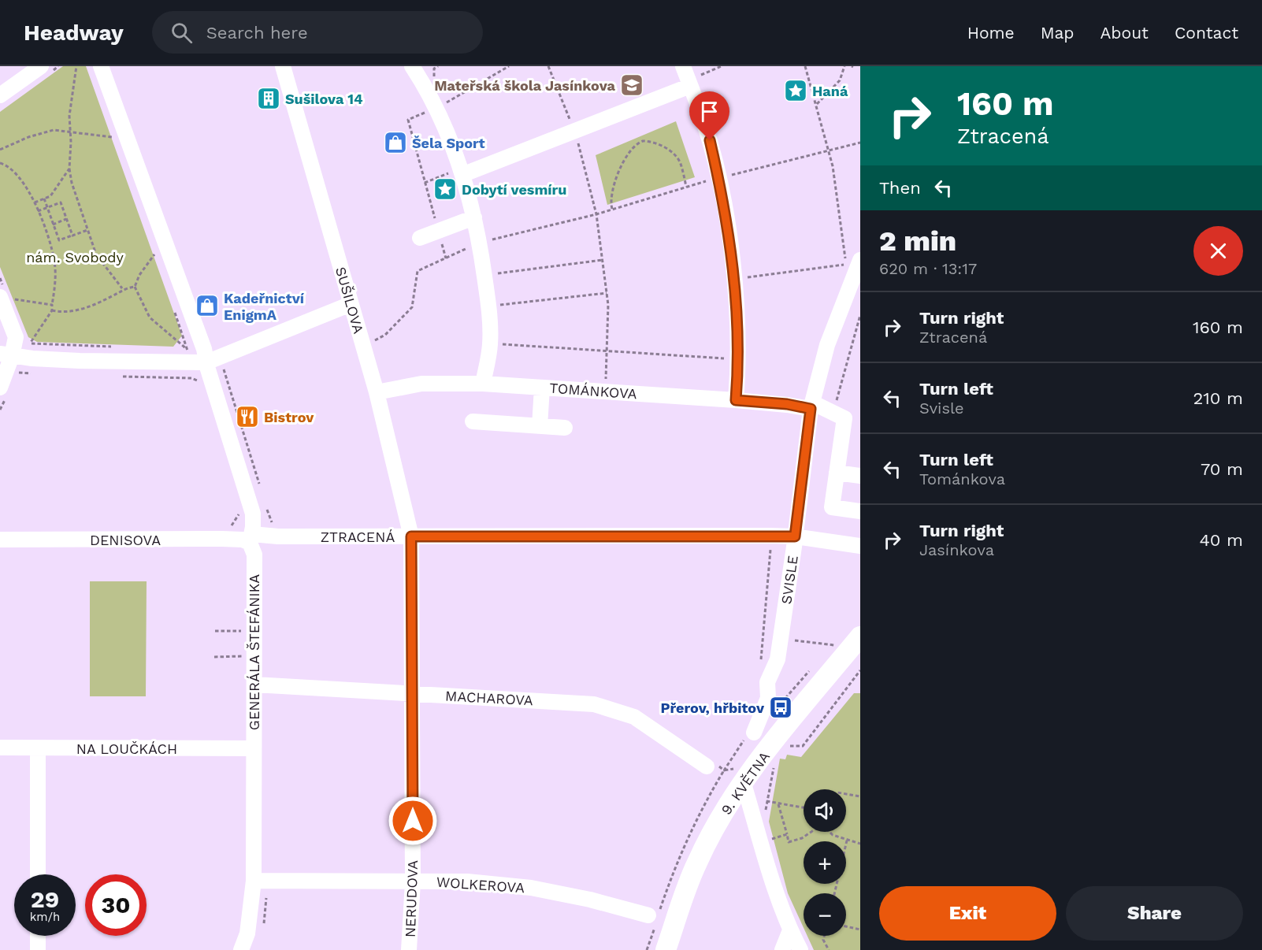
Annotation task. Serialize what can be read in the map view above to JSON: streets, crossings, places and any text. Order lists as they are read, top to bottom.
{
  "streets": {
    "main road": ["9. KVĚTNA"],
    "street": [
      "SUŠILOVA",
      "TOMÁNKOVA",
      "ZTRACENÁ",
      "DENISOVA",
      "SVISLE",
      "GENERÁLA ŠTEFÁNIKA",
      "MACHAROVA",
      "NA LOUČKÁCH",
      "WOLKEROVA",
      "NERUDOVA"
    ]
  },
  "crossings": [
    ["SUŠILOVA", "TOMÁNKOVA"],
    ["SUŠILOVA", "ZTRACENÁ"],
    ["SUŠILOVA", "NERUDOVA"],
    ["TOMÁNKOVA", "SVISLE"],
    ["ZTRACENÁ", "DENISOVA"],
    ["ZTRACENÁ", "SVISLE"],
    ["ZTRACENÁ", "GENERÁLA ŠTEFÁNIKA"],
    ["ZTRACENÁ", "NERUDOVA"],
    ["DENISOVA", "GENERÁLA ŠTEFÁNIKA"],
    ["GENERÁLA ŠTEFÁNIKA", "MACHAROVA"],
    ["GENERÁLA ŠTEFÁNIKA", "NA LOUČKÁCH"],
    ["GENERÁLA ŠTEFÁNIKA", "WOLKEROVA"],
    ["MACHAROVA", "NERUDOVA"],
    ["WOLKEROVA", "NERUDOVA"]
  ],
  "parks": ["nám. Svobody"],
  "places": {
    "school or university": ["Mateřská škola Jasínkova"],
    "place": ["Haná", "Dobytí vesmíru"],
    "building": ["Sušilova 14"],
    "shop": ["Šela Sport", "Kadeřnictví EnigmA"],
    "restaurant": ["Bistrov"],
    "bus stop": ["Přerov, hřbitov"]
  },
  "page": {
    "header": "Headway",
    "search": "Search here",
    "nav": [
      "Home",
      "Map",
      "About",
      "Contact"
    ],
    "turn": ["160 m", "Ztracená"],
    "then": "Then",
    "heading": ["2 min", "620 m · 13:17"],
    "list": [
      {
        "name": "Turn right",
        "note": "Ztracená",
        "value": "160 m"
      },
      {
        "name": "Turn left",
        "note": "Svisle",
        "value": "210 m"
      },
      {
        "name": "Turn left",
        "note": "Tománkova",
        "value": "70 m"
      },
      {
        "name": "Turn right",
        "note": "Jasínkova",
        "value": "40 m"
      }
    ],
    "map_buttons": ["+", "−"],
    "speed": "29 km/h",
    "limit": "30",
    "buttons": ["Exit", "Share"]
  }
}
